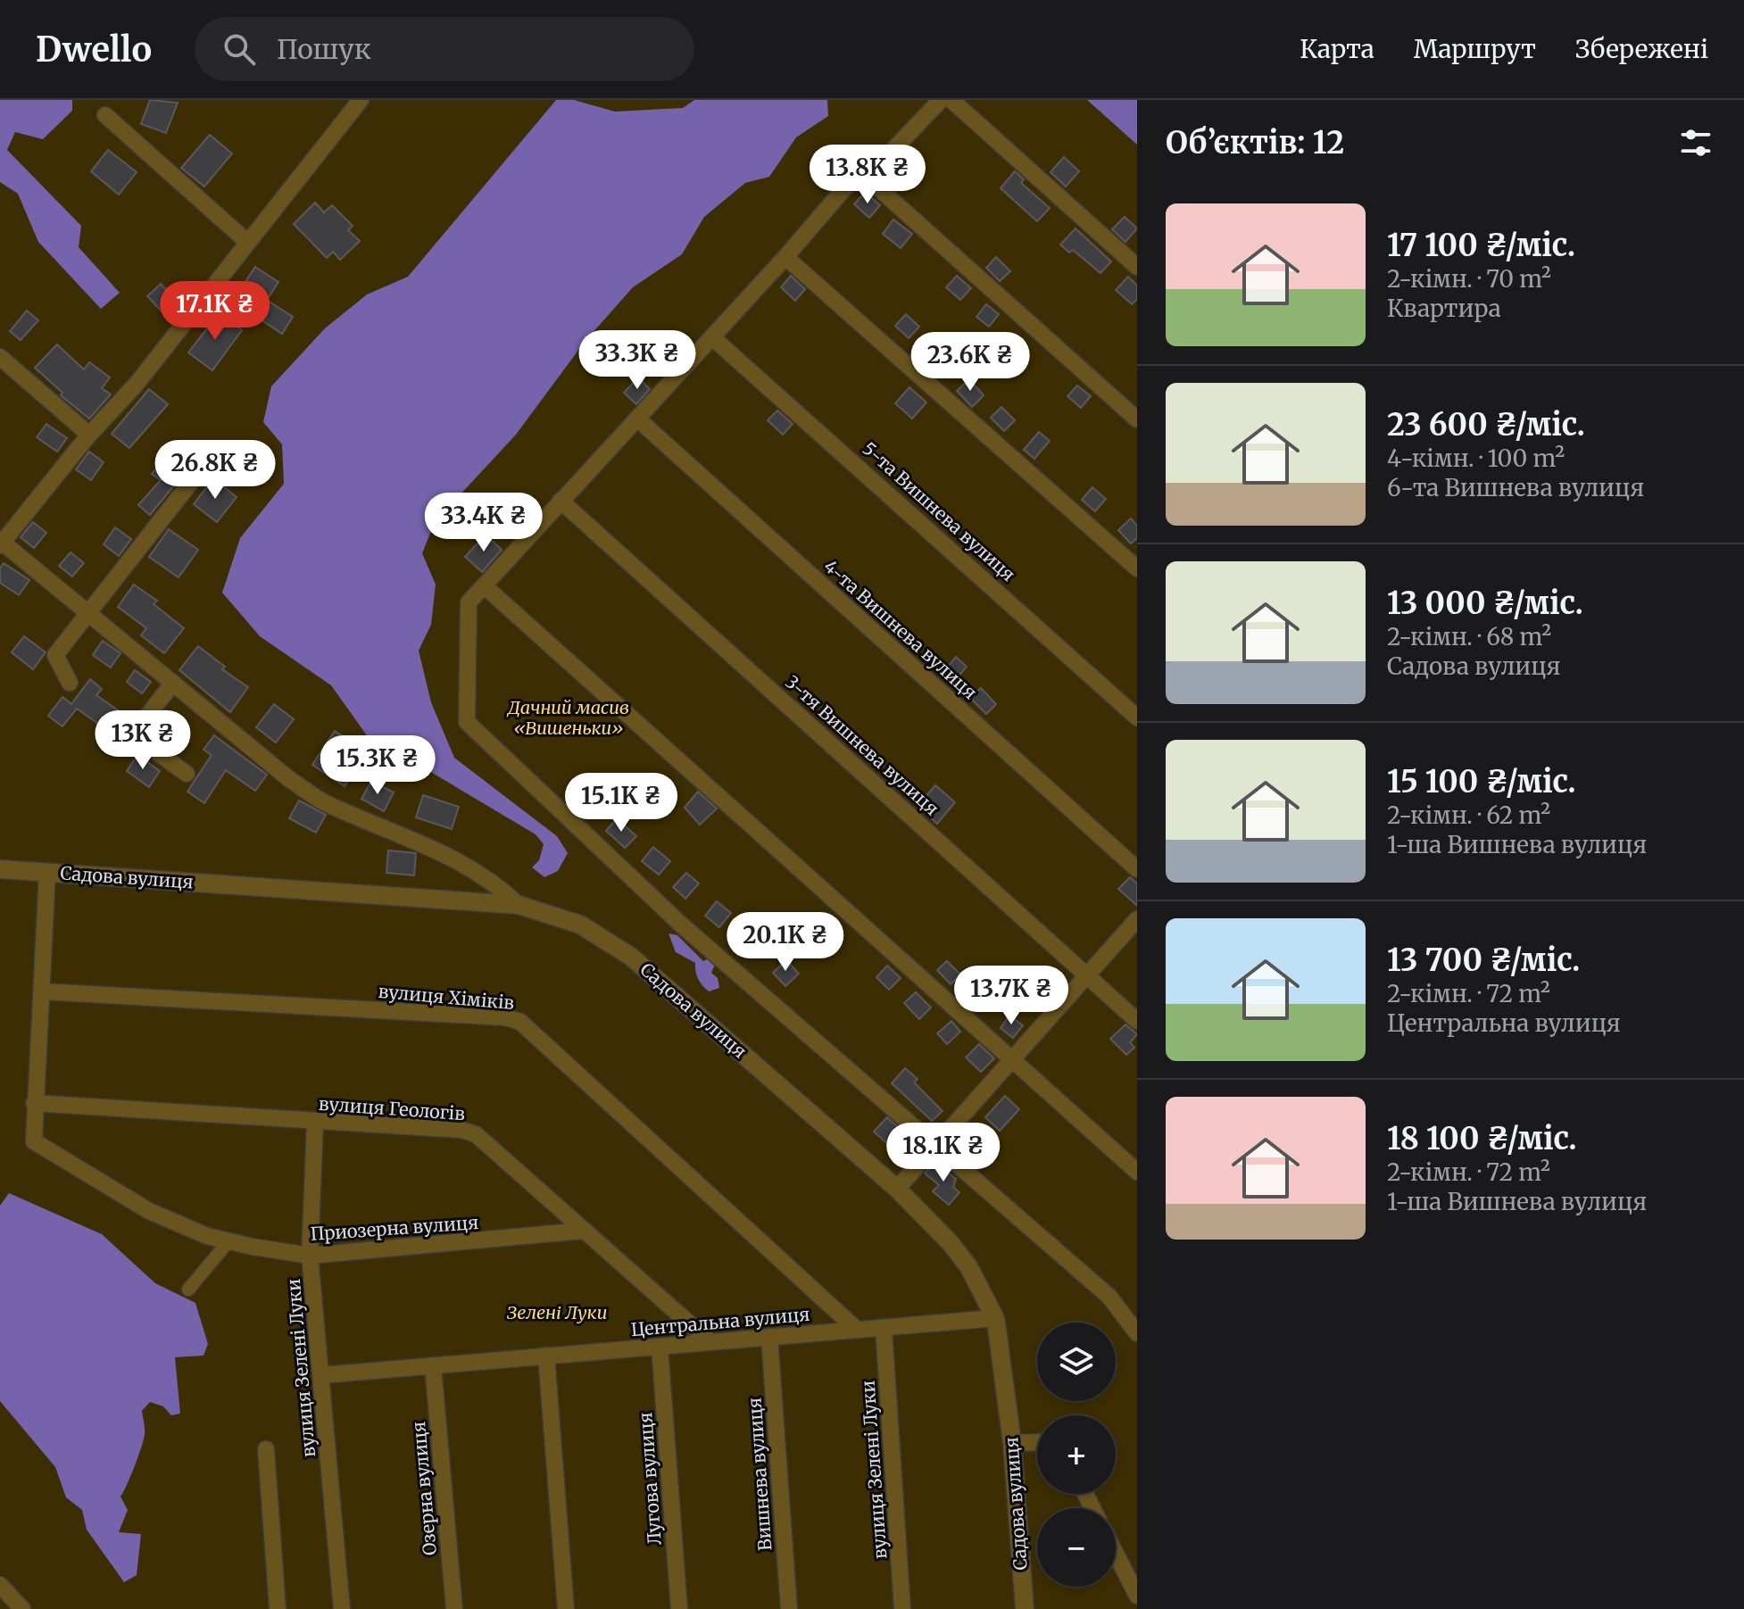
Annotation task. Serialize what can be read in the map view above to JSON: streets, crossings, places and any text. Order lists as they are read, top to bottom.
{
  "streets": {
    "street": [
      "5-та Вишнева вулиця",
      "4-та Вишнева вулиця",
      "3-тя Вишнева вулиця",
      "Садова вулиця",
      "вулиця Хіміків",
      "вулиця Геологів",
      "Приозерна вулиця",
      "Центральна вулиця",
      "вулиця Зелені Луки",
      "Вишнева вулиця",
      "Лугова вулиця",
      "Озерна вулиця"
    ]
  },
  "crossings": [
    ["Садова вулиця", "Приозерна вулиця"],
    ["Садова вулиця", "Центральна вулиця"],
    ["вулиця Хіміків", "Приозерна вулиця"],
    ["вулиця Хіміків", "Центральна вулиця"],
    ["вулиця Геологів", "Приозерна вулиця"],
    ["вулиця Геологів", "Центральна вулиця"],
    ["вулиця Геологів", "вулиця Зелені Луки"],
    ["Приозерна вулиця", "вулиця Зелені Луки"],
    ["Центральна вулиця", "вулиця Зелені Луки"],
    ["Центральна вулиця", "Вишнева вулиця"],
    ["Центральна вулиця", "Лугова вулиця"],
    ["Центральна вулиця", "Озерна вулиця"]
  ],
  "parks": ["Дачний масив «Вишеньки»", "Зелені Луки"],
  "page": {
    "header": "Dwello",
    "search": "Пошук",
    "nav": ["Карта", "Маршрут", "Збережені"],
    "heading": "Об’єктів: 12",
    "price": [
      "13.8K ₴",
      "17.1K ₴",
      "33.3K ₴",
      "23.6K ₴",
      "26.8K ₴",
      "33.4K ₴",
      "13K ₴",
      "15.3K ₴",
      "15.1K ₴",
      "20.1K ₴",
      "13.7K ₴",
      "18.1K ₴"
    ],
    "list": [
      {
        "name": "17 100 ₴/міс.",
        "note": "2-кімн. · 70 m² · Квартира"
      },
      {
        "name": "23 600 ₴/міс.",
        "note": "4-кімн. · 100 m² · 6-та Вишнева вулиця"
      },
      {
        "name": "13 000 ₴/міс.",
        "note": "2-кімн. · 68 m² · Садова вулиця"
      },
      {
        "name": "15 100 ₴/міс.",
        "note": "2-кімн. · 62 m² · 1-ша Вишнева вулиця"
      },
      {
        "name": "13 700 ₴/міс.",
        "note": "2-кімн. · 72 m² · Центральна вулиця"
      },
      {
        "name": "18 100 ₴/міс.",
        "note": "2-кімн. · 72 m² · 1-ша Вишнева вулиця"
      }
    ],
    "map_buttons": ["+", "−"]
  }
}
